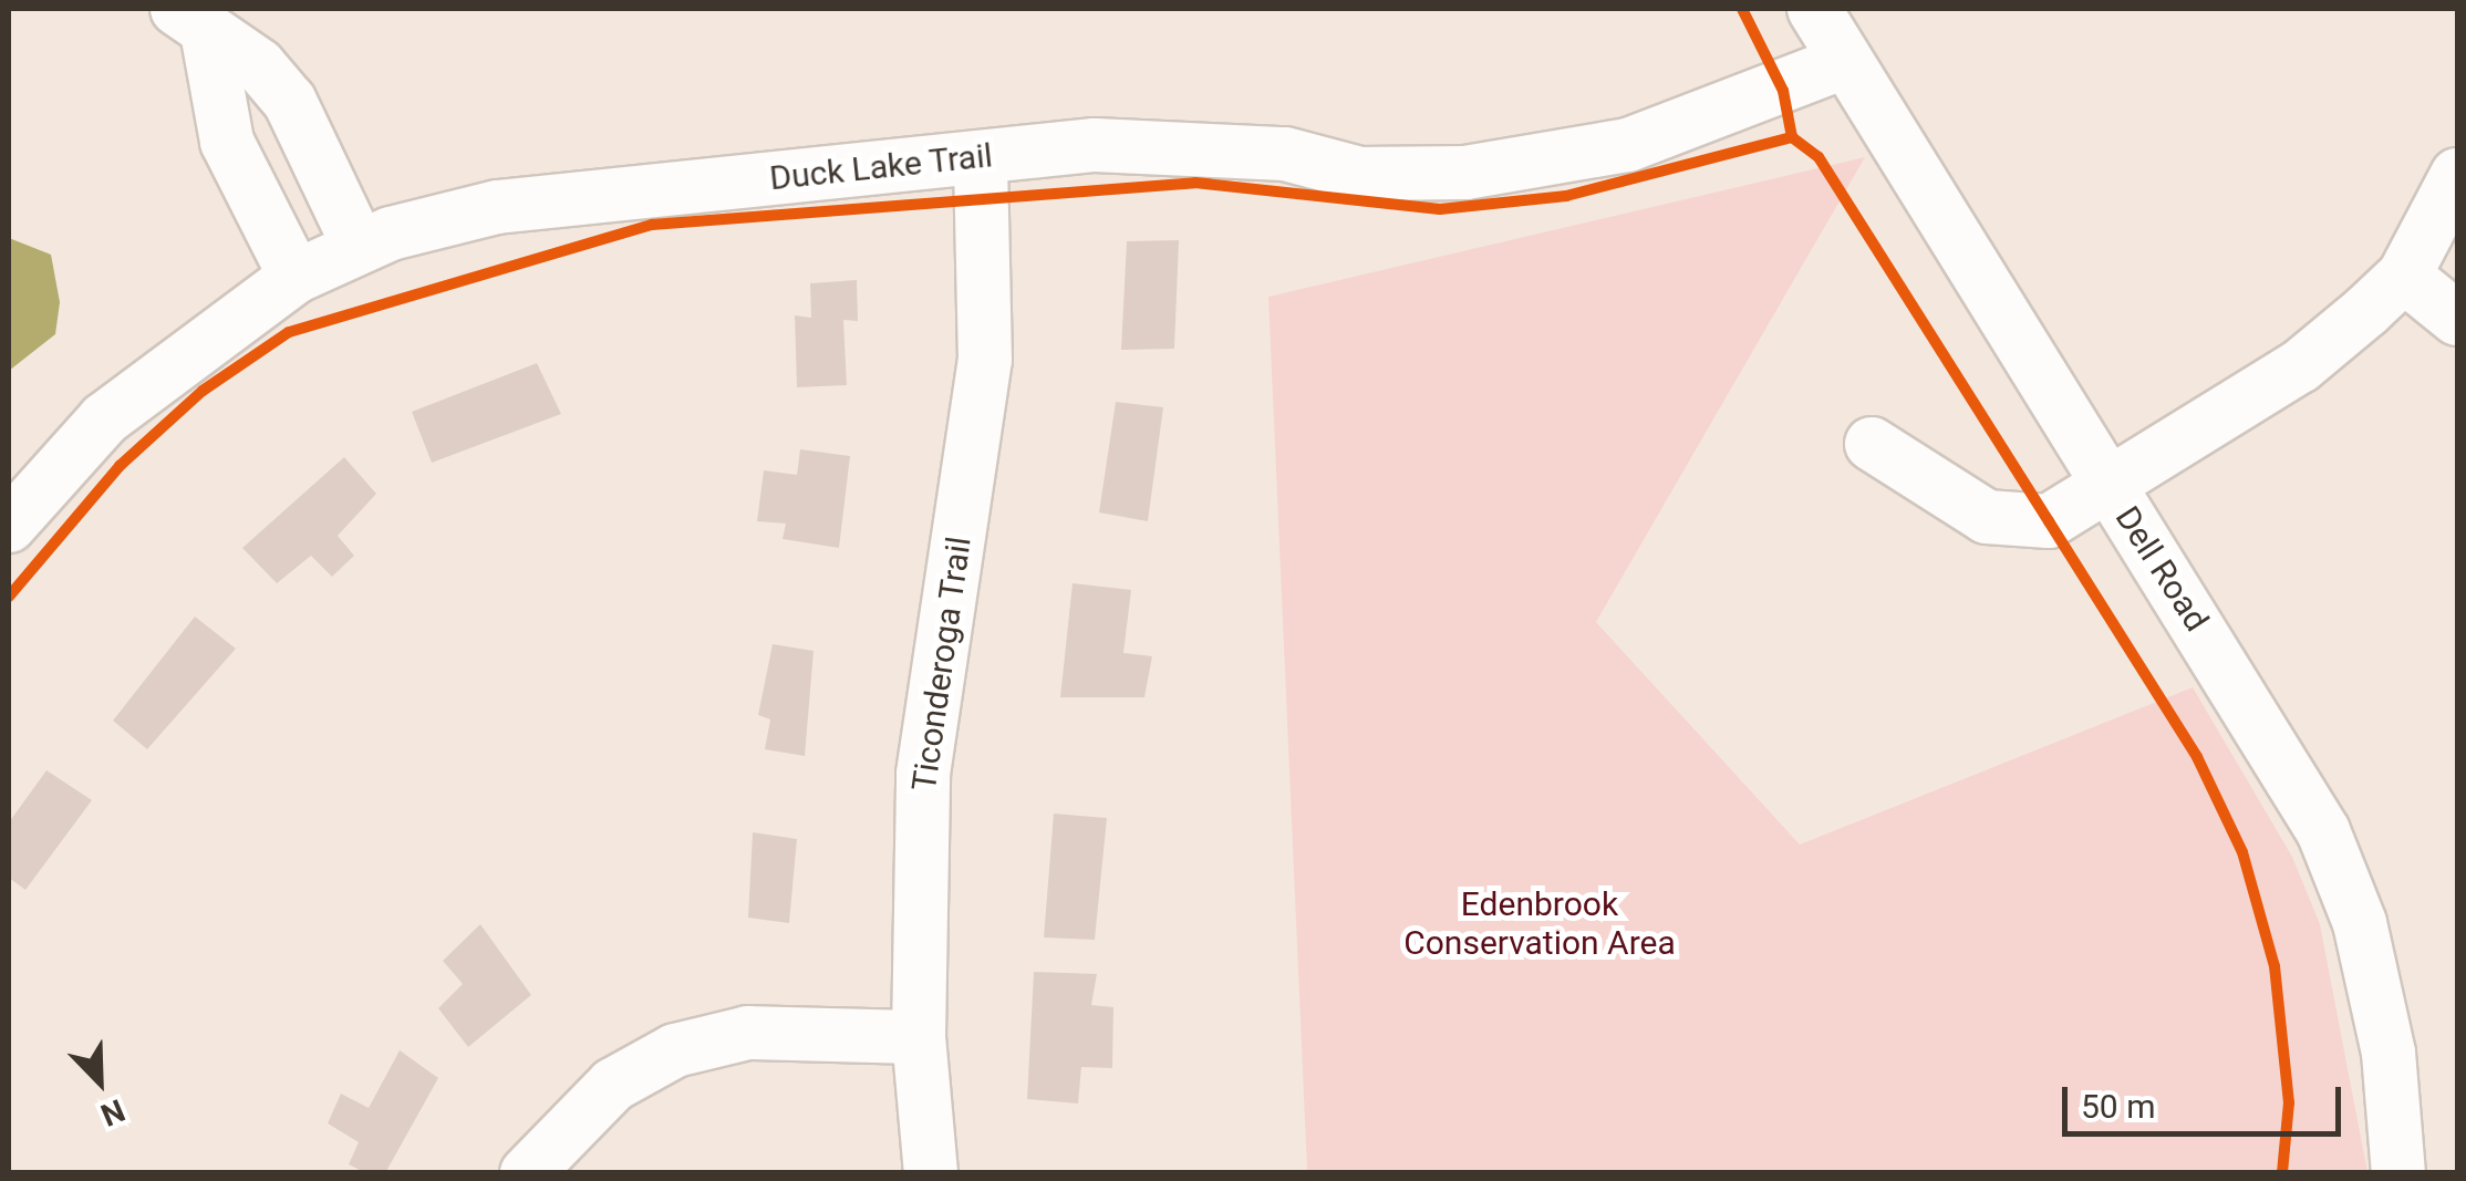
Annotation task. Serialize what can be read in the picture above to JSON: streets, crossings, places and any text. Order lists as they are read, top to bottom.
{
  "streets": {
    "street": ["Duck Lake Trail", "Dell Road", "Ticonderoga Trail"]
  },
  "crossings": [
    ["Duck Lake Trail", "Dell Road"],
    ["Duck Lake Trail", "Ticonderoga Trail"]
  ],
  "parks": ["Edenbrook Conservation Area"],
  "scale_bar": "50 m",
  "north": "bottom right"
}
